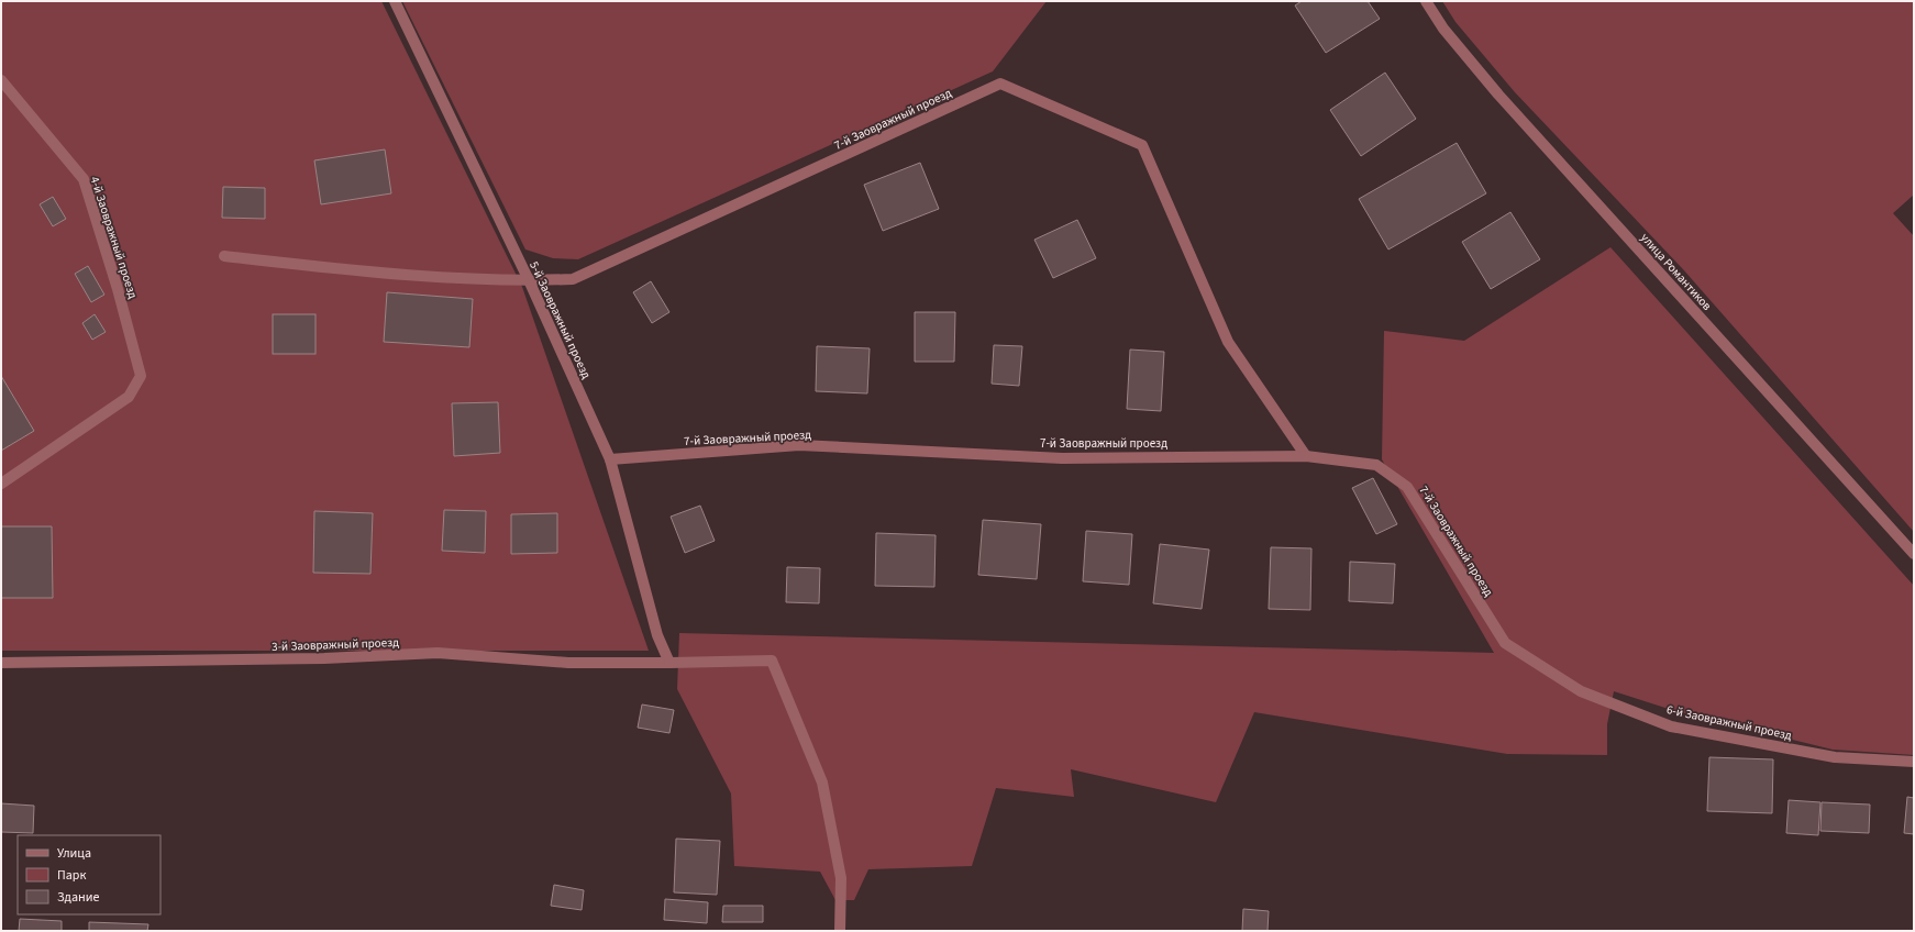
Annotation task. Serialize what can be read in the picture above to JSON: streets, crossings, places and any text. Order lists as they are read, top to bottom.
{
  "streets": {
    "street": [
      "7-й Заовражный проезд",
      "4-й Заовражный проезд",
      "улица Романтиков",
      "5-й Заовражный проезд",
      "3-й Заовражный проезд",
      "6-й Заовражный проезд"
    ]
  },
  "crossings": [
    ["7-й Заовражный проезд", "5-й Заовражный проезд"],
    ["7-й Заовражный проезд", "6-й Заовражный проезд"],
    ["5-й Заовражный проезд", "3-й Заовражный проезд"]
  ],
  "legend": ["Улица", "Парк", "Здание"]
}
